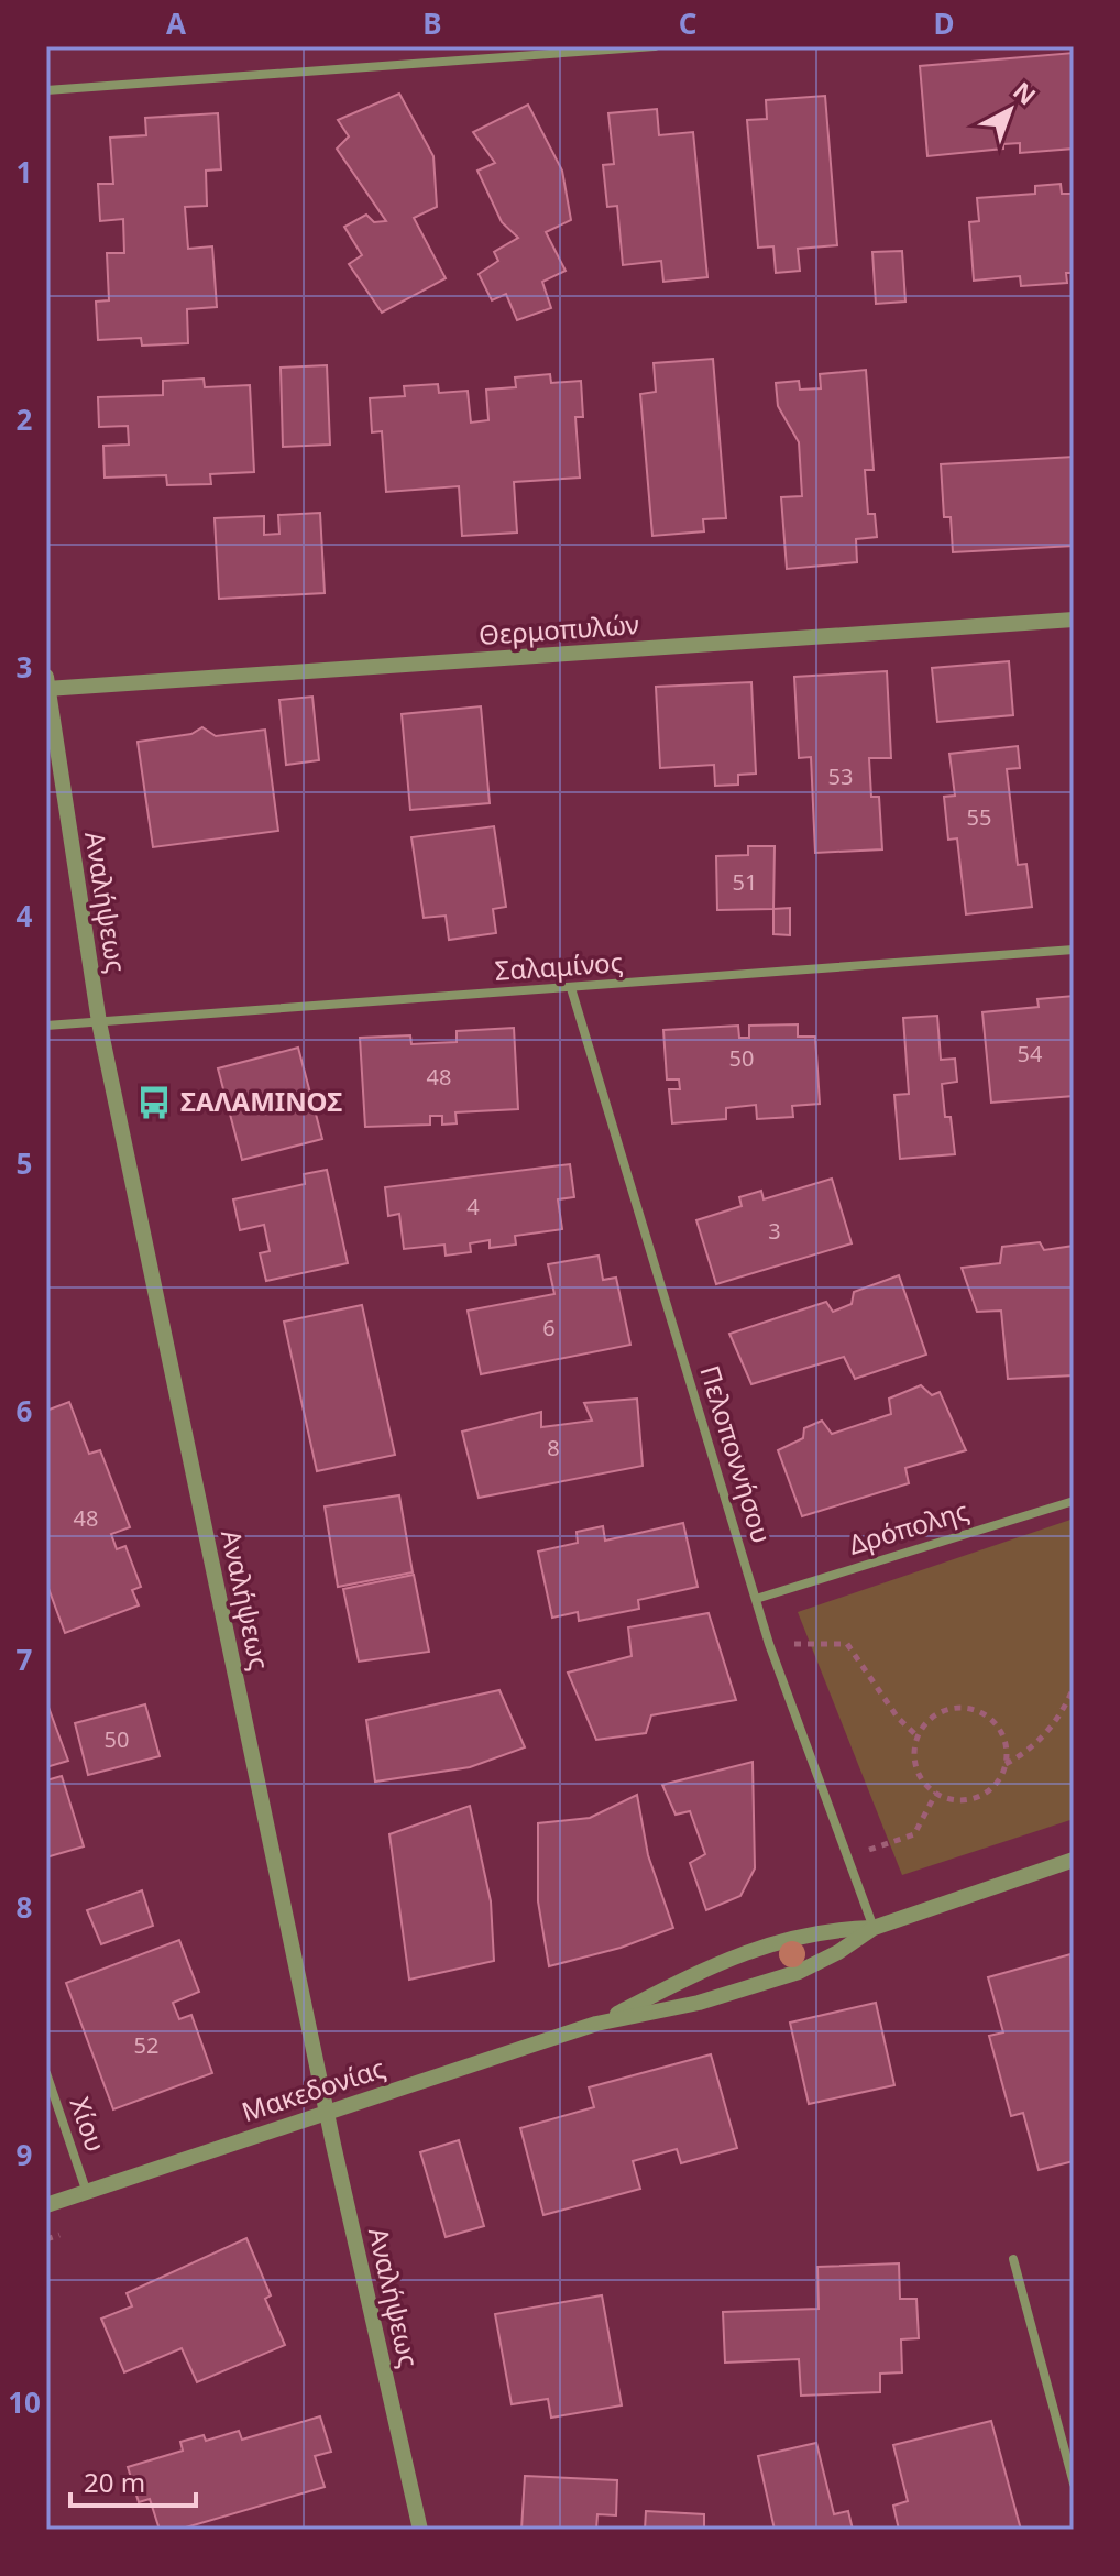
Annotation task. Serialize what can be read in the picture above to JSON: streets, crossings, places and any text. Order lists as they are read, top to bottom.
{
  "streets": {
    "street": [
      "Θερμοπυλών",
      "Αναλήψεως",
      "Σαλαμίνος",
      "Πελοποννήσου",
      "Δρόπολης",
      "Μακεδονίας",
      "Χίου"
    ]
  },
  "crossings": [
    ["Θερμοπυλών", "Αναλήψεως"],
    ["Αναλήψεως", "Σαλαμίνος"],
    ["Αναλήψεως", "Μακεδονίας"],
    ["Σαλαμίνος", "Πελοποννήσου"],
    ["Πελοποννήσου", "Δρόπολης"],
    ["Πελοποννήσου", "Μακεδονίας"],
    ["Μακεδονίας", "Χίου"]
  ],
  "places": {
    "bus stop": ["ΣΑΛΑΜΙΝΟΣ"]
  },
  "house_numbers": [
    "53",
    "55",
    "51",
    "54",
    "50",
    "48",
    "4",
    "3",
    "6",
    "8",
    "48",
    "50",
    "52"
  ],
  "scale_bar": "20 m",
  "north": "top right",
  "grid": {
    "columns": [
      "A",
      "B",
      "C",
      "D"
    ],
    "rows": [
      "1",
      "2",
      "3",
      "4",
      "5",
      "6",
      "7",
      "8",
      "9",
      "10"
    ]
  }
}
